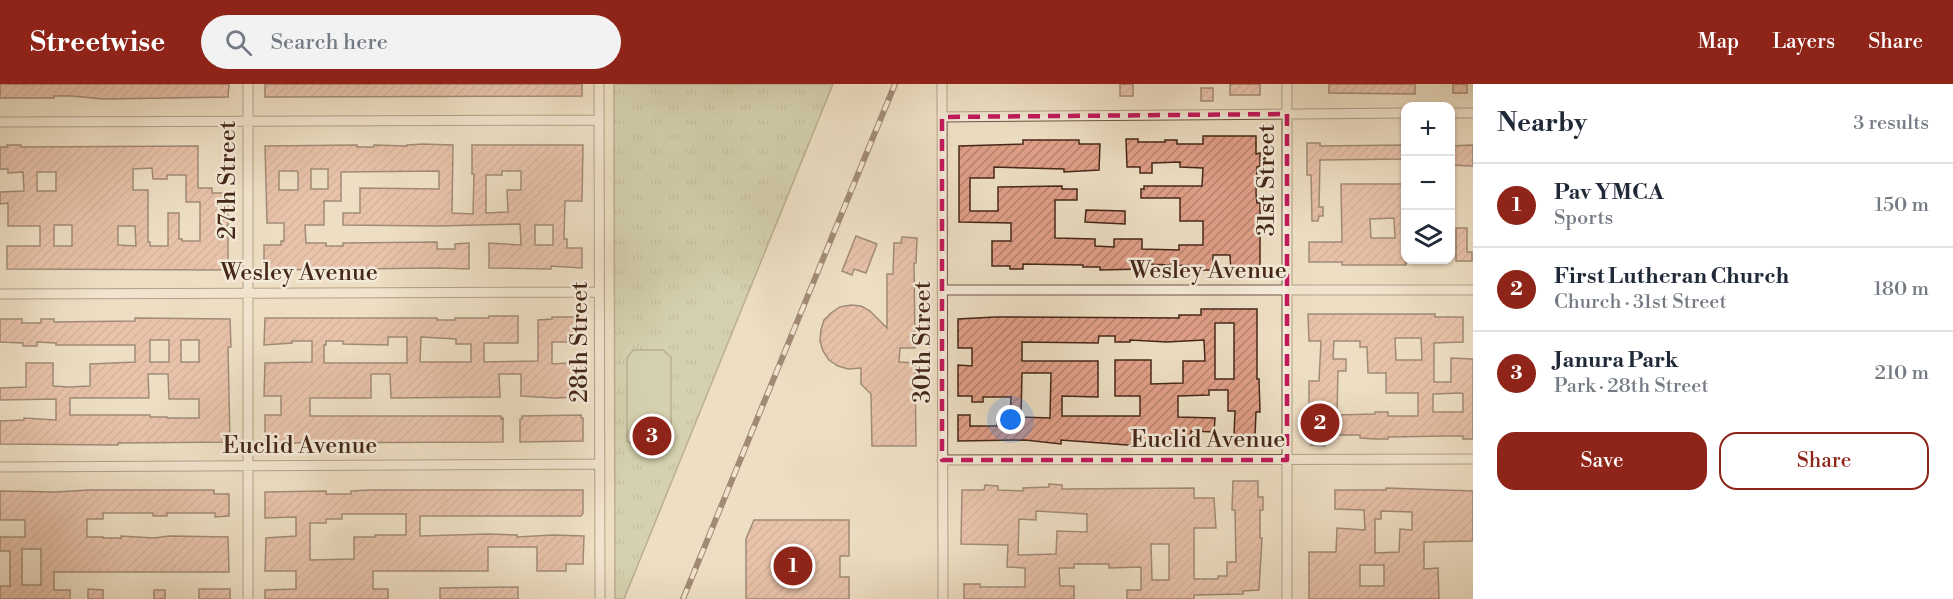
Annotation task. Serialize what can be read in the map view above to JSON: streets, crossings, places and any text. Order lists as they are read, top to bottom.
{
  "streets": {
    "street": [
      "27th Street",
      "31st Street",
      "Wesley Avenue",
      "28th Street",
      "30th Street",
      "Euclid Avenue"
    ]
  },
  "crossings": [
    ["27th Street", "Wesley Avenue"],
    ["27th Street", "Euclid Avenue"],
    ["31st Street", "Wesley Avenue"],
    ["31st Street", "Euclid Avenue"],
    ["Wesley Avenue", "28th Street"],
    ["Wesley Avenue", "30th Street"],
    ["28th Street", "Euclid Avenue"],
    ["30th Street", "Euclid Avenue"]
  ],
  "page": {
    "header": "Streetwise",
    "search": "Search here",
    "nav": ["Map", "Layers", "Share"],
    "heading": ["Nearby", "3 results"],
    "map_buttons": ["+", "−"],
    "list": [
      {
        "mark": "1",
        "name": "Pav YMCA",
        "note": "Sports",
        "value": "150 m"
      },
      {
        "mark": "2",
        "name": "First Lutheran Church",
        "note": "Church · 31st Street",
        "value": "180 m"
      },
      {
        "mark": "3",
        "name": "Janura Park",
        "note": "Park · 28th Street",
        "value": "210 m"
      }
    ],
    "pins": ["2", "3", "1"],
    "buttons": ["Save", "Share"]
  }
}
